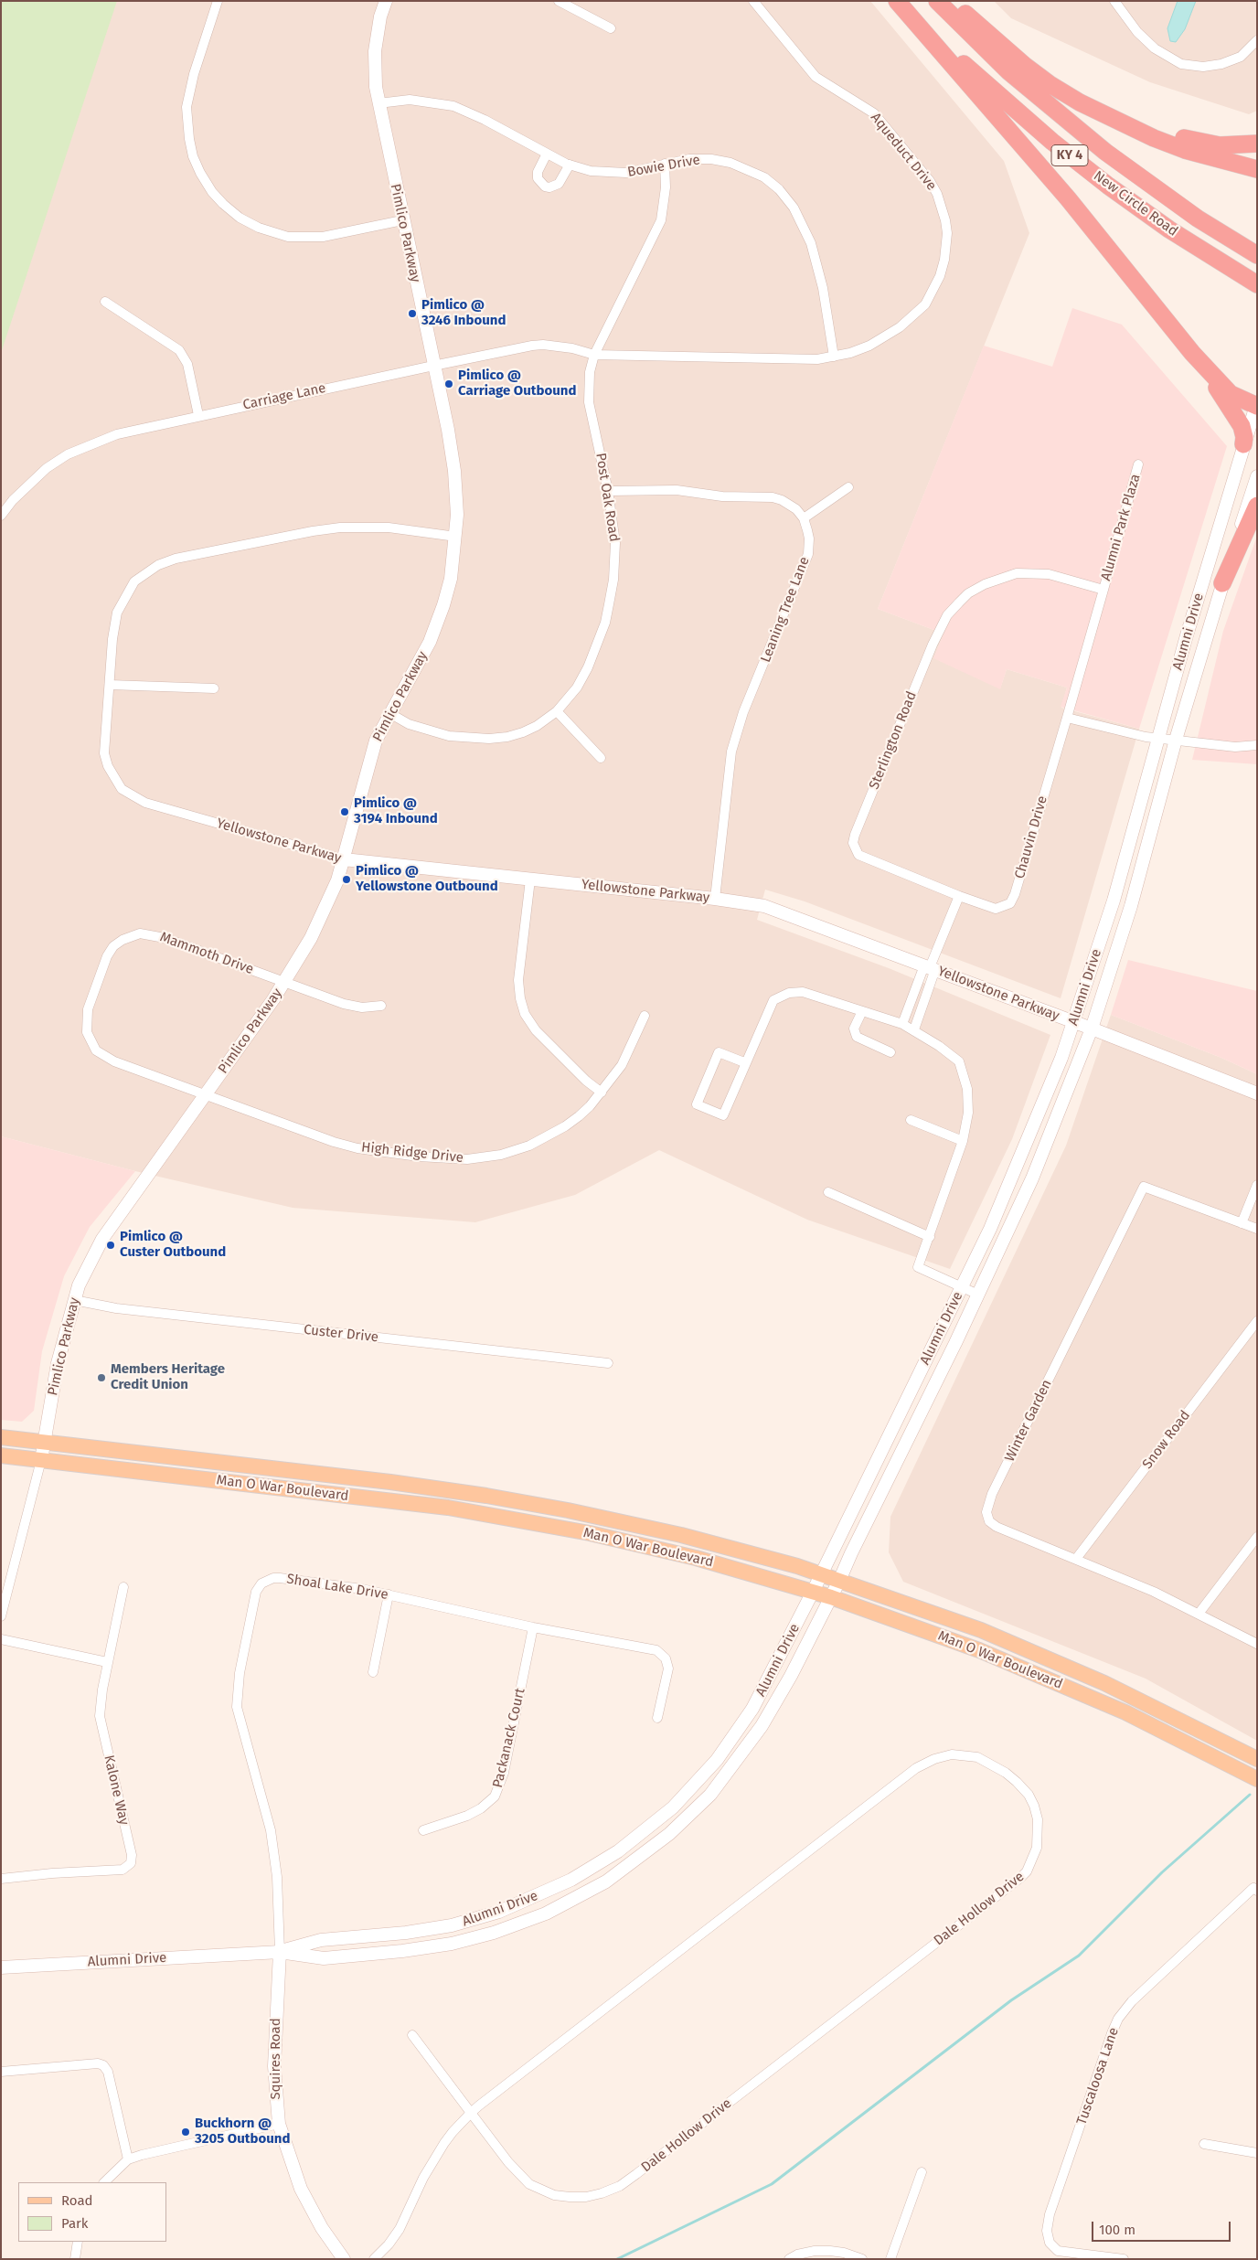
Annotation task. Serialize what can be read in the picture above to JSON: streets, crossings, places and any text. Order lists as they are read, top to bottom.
{
  "streets": {
    "highway": ["KY 4", "New Circle Road"],
    "main road": ["Man O War Boulevard"],
    "street": [
      "Aqueduct Drive",
      "Bowie Drive",
      "Pimlico Parkway",
      "Carriage Lane",
      "Post Oak Road",
      "Alumni Park Plaza",
      "Leaning Tree Lane",
      "Alumni Drive",
      "Sterlington Road",
      "Chauvin Drive",
      "Yellowstone Parkway",
      "Mammoth Drive",
      "High Ridge Drive",
      "Custer Drive",
      "Winter Garden",
      "Snow Road",
      "Shoal Lake Drive",
      "Packanack Court",
      "Kalone Way",
      "Dale Hollow Drive",
      "Squires Road",
      "Tuscaloosa Lane"
    ]
  },
  "crossings": [
    ["Aqueduct Drive", "Bowie Drive"],
    ["Aqueduct Drive", "Carriage Lane"],
    ["Aqueduct Drive", "Post Oak Road"],
    ["Bowie Drive", "Pimlico Parkway"],
    ["Bowie Drive", "Post Oak Road"],
    ["Pimlico Parkway", "Carriage Lane"],
    ["Pimlico Parkway", "Post Oak Road"],
    ["Pimlico Parkway", "Yellowstone Parkway"],
    ["Pimlico Parkway", "Mammoth Drive"],
    ["Pimlico Parkway", "High Ridge Drive"],
    ["Pimlico Parkway", "Custer Drive"],
    ["Pimlico Parkway", "Man O War Boulevard"],
    ["Carriage Lane", "Post Oak Road"],
    ["Alumni Park Plaza", "Sterlington Road"],
    ["Alumni Park Plaza", "Chauvin Drive"],
    ["Leaning Tree Lane", "Yellowstone Parkway"],
    ["Alumni Drive", "Yellowstone Parkway"],
    ["Alumni Drive", "Man O War Boulevard"],
    ["Alumni Drive", "Shoal Lake Drive"],
    ["Alumni Drive", "Squires Road"],
    ["Sterlington Road", "Chauvin Drive"],
    ["Mammoth Drive", "High Ridge Drive"],
    ["Winter Garden", "Snow Road"],
    ["Shoal Lake Drive", "Packanack Court"],
    ["Shoal Lake Drive", "Squires Road"]
  ],
  "places": [
    "Pimlico @ 3246 Inbound",
    "Pimlico @ Carriage Outbound",
    "Pimlico @ 3194 Inbound",
    "Pimlico @ Yellowstone Outbound",
    "Pimlico @ Custer Outbound",
    "Members Heritage Credit Union",
    "Buckhorn @ 3205 Outbound"
  ],
  "legend": ["Road", "Park"],
  "scale_bar": "100 m"
}
